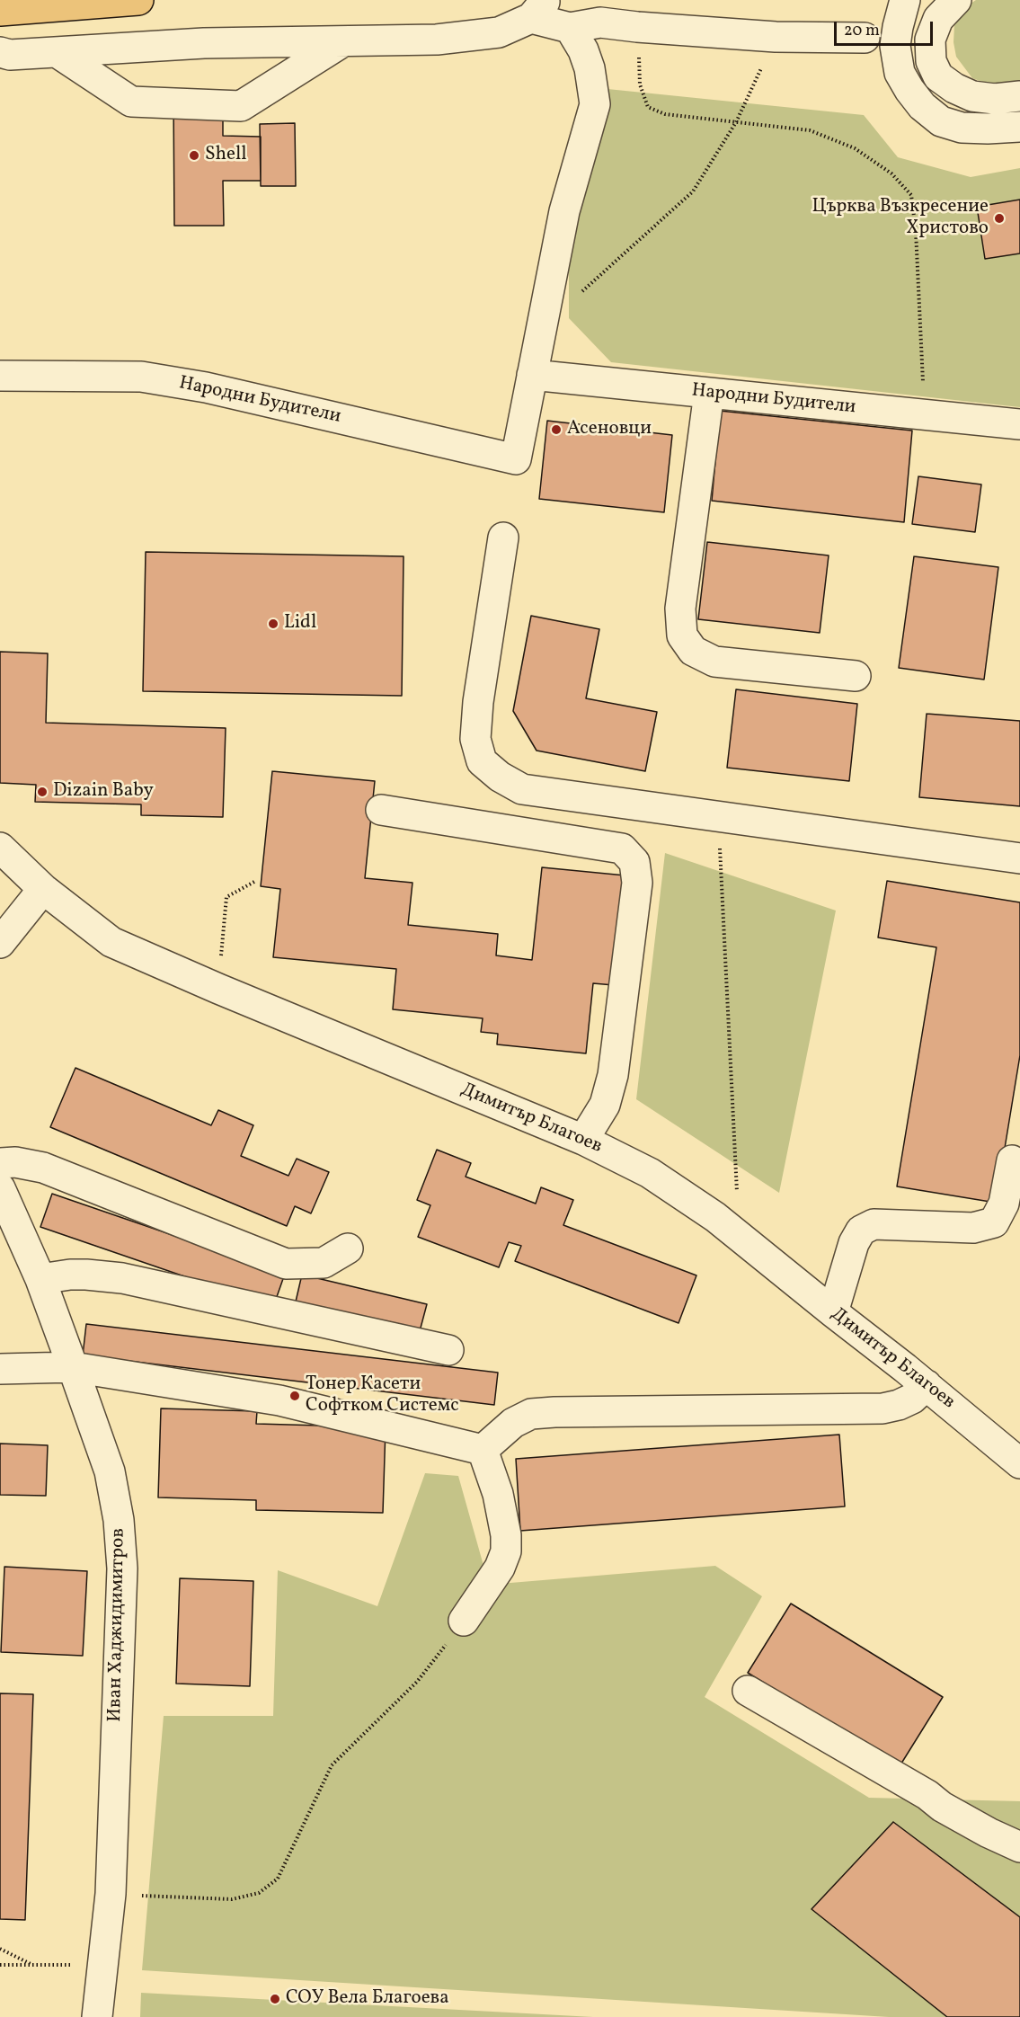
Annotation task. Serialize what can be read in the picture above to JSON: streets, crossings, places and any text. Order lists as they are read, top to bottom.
{
  "streets": {
    "street": ["Народни Будители", "Димитър Благоев", "Иван Хаджидимитров"]
  },
  "places": [
    "Shell",
    "Църква Възкресение Христово",
    "Асеновци",
    "Lidl",
    "Dizain Baby",
    "Тонер Касети Софтком Системс",
    "СОУ Вела Благоева"
  ],
  "scale_bar": "20 m"
}
